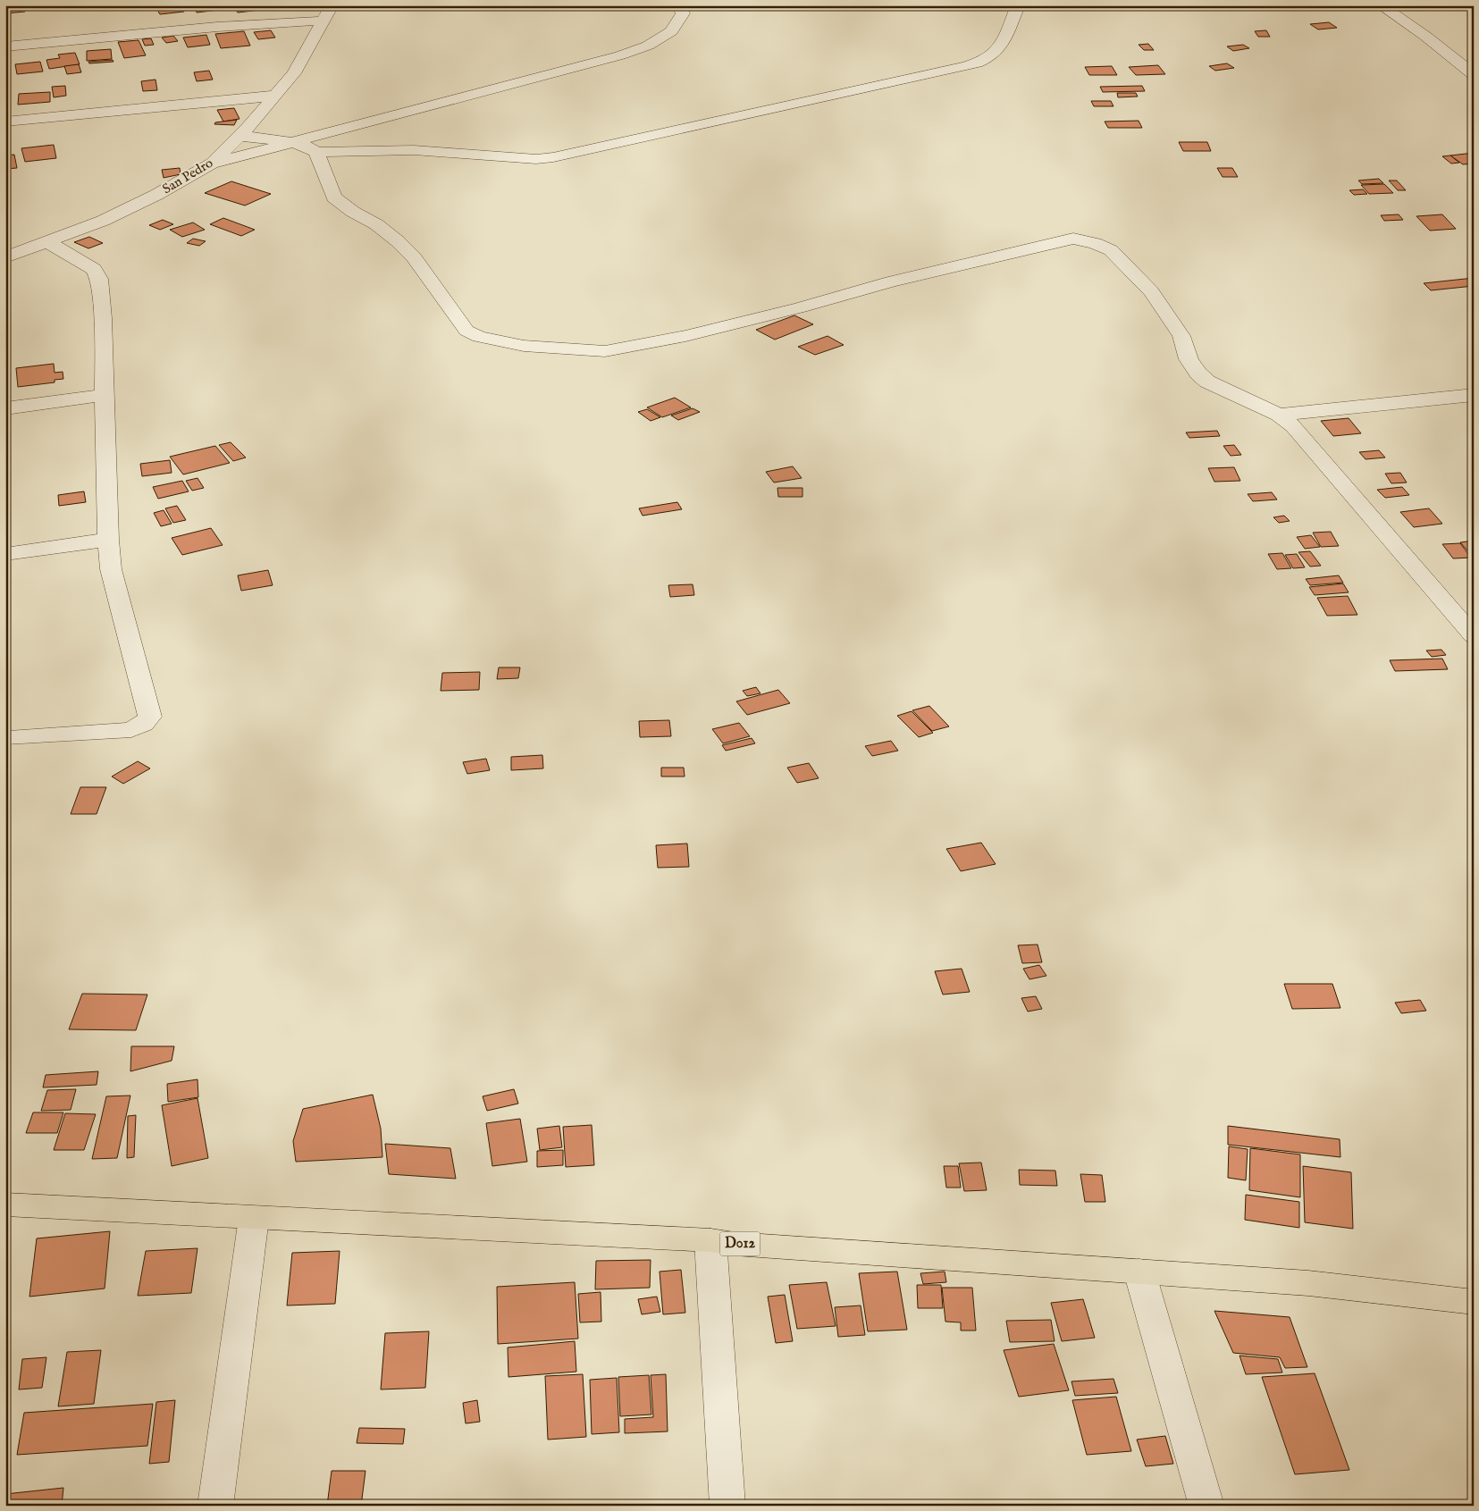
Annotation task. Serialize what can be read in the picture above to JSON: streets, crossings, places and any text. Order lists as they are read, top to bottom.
{
  "streets": {
    "main road": ["D012"],
    "street": ["San Pedro"]
  }
}
